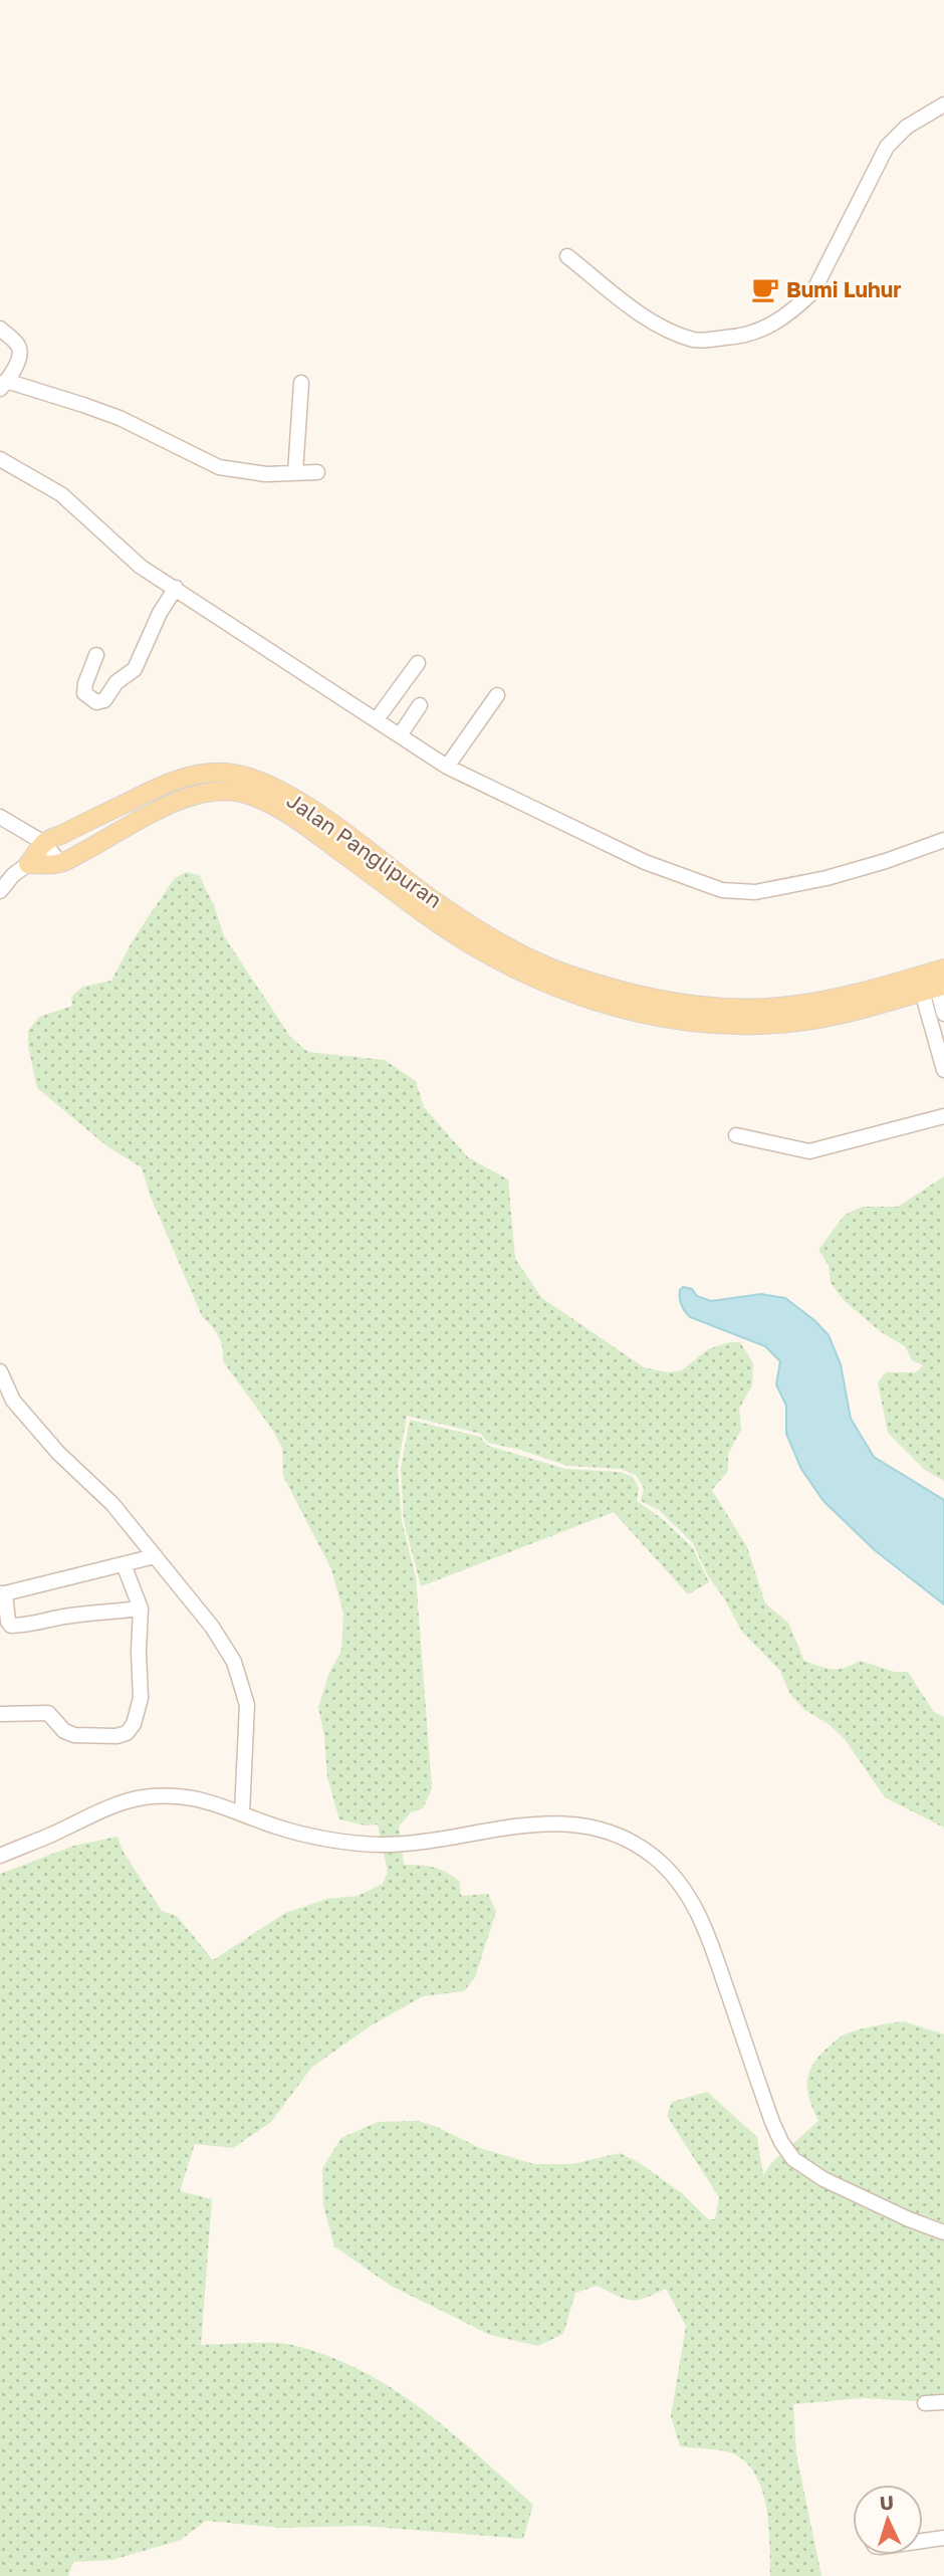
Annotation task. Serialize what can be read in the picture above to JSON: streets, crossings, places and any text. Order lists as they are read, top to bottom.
{
  "streets": {
    "main road": ["Jalan Panglipuran"]
  },
  "places": {
    "cafe": ["Bumi Luhur"]
  },
  "north": "top"
}
